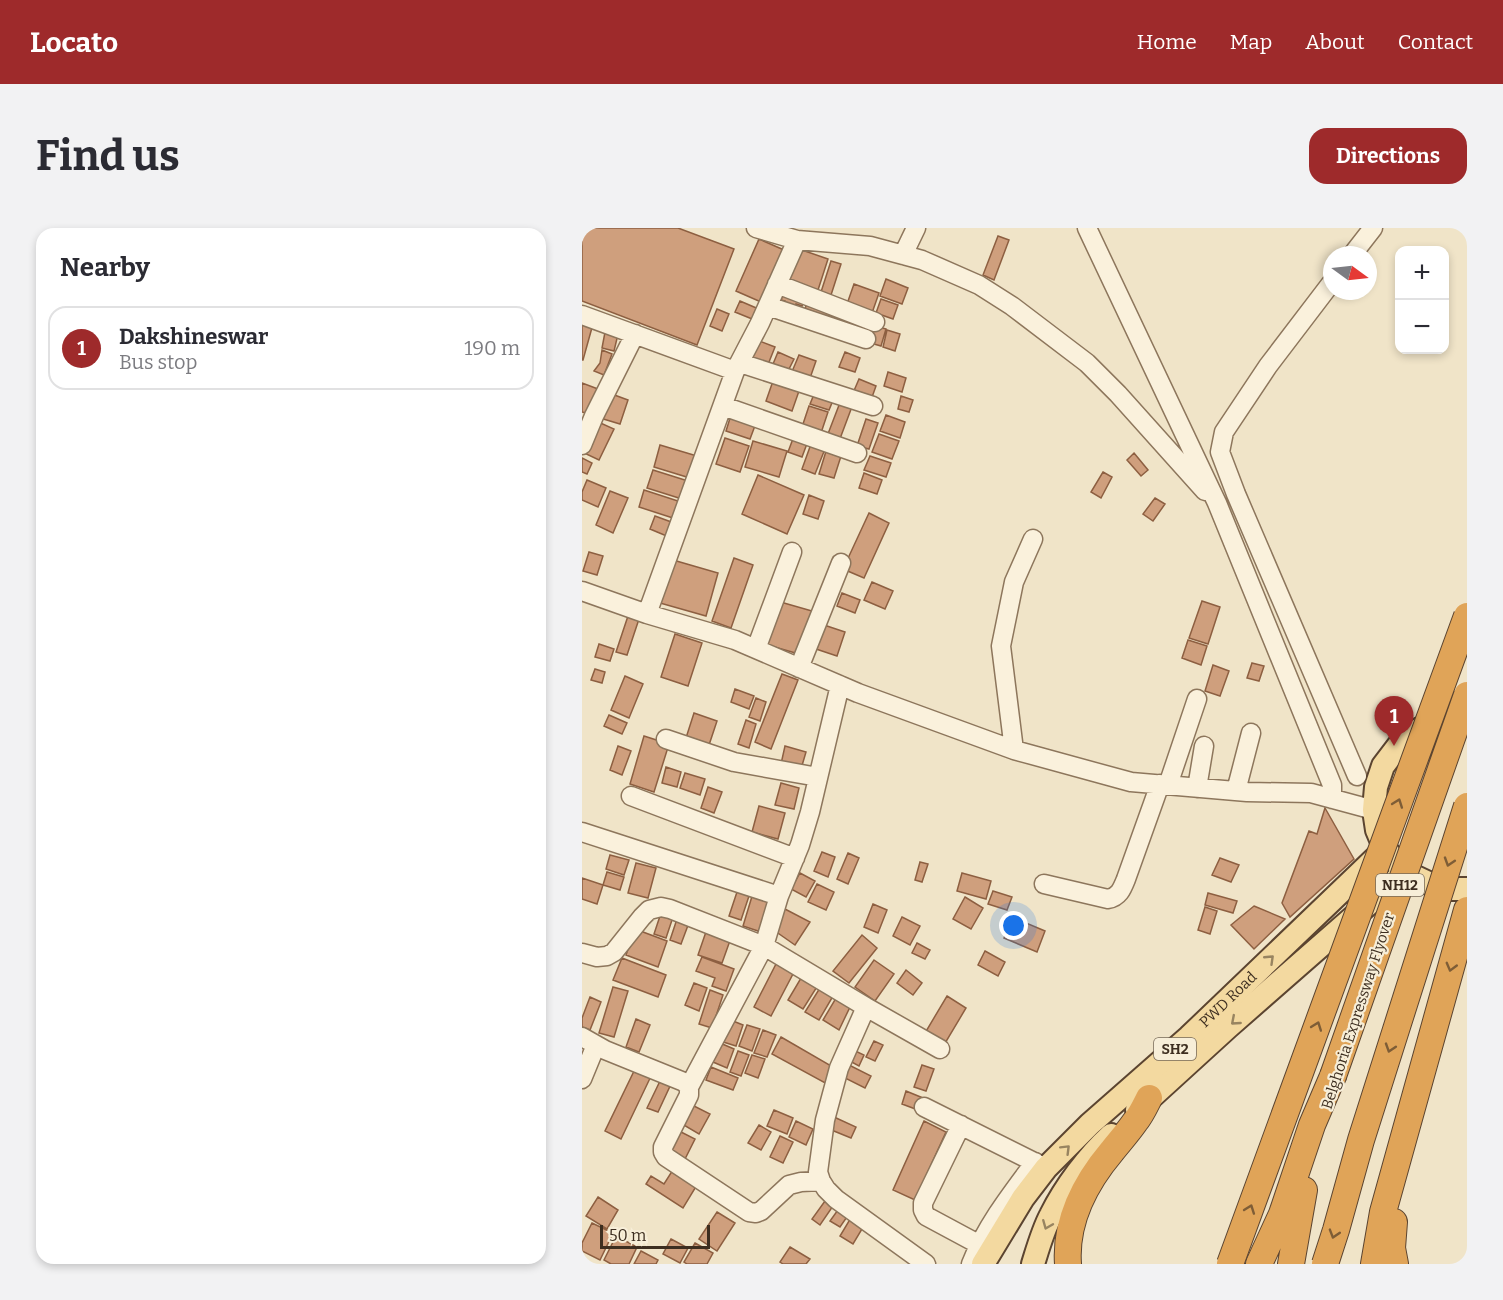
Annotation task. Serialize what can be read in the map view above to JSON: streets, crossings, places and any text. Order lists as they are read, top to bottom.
{
  "streets": {
    "highway": ["NH12", "Belghoria Expressway Flyover"],
    "main road": ["PWD Road", "SH2"]
  },
  "scale_bar": "50 m",
  "north": "right",
  "page": {
    "header": "Locato",
    "nav": [
      "Home",
      "Map",
      "About",
      "Contact"
    ],
    "buttons": "Directions",
    "title": "Find us",
    "heading": "Nearby",
    "map_buttons": ["+", "−"],
    "list": [
      {
        "mark": "1",
        "name": "Dakshineswar",
        "note": "Bus stop",
        "value": "190 m"
      }
    ],
    "pins": "1",
    "scale": "50 m"
  }
}
